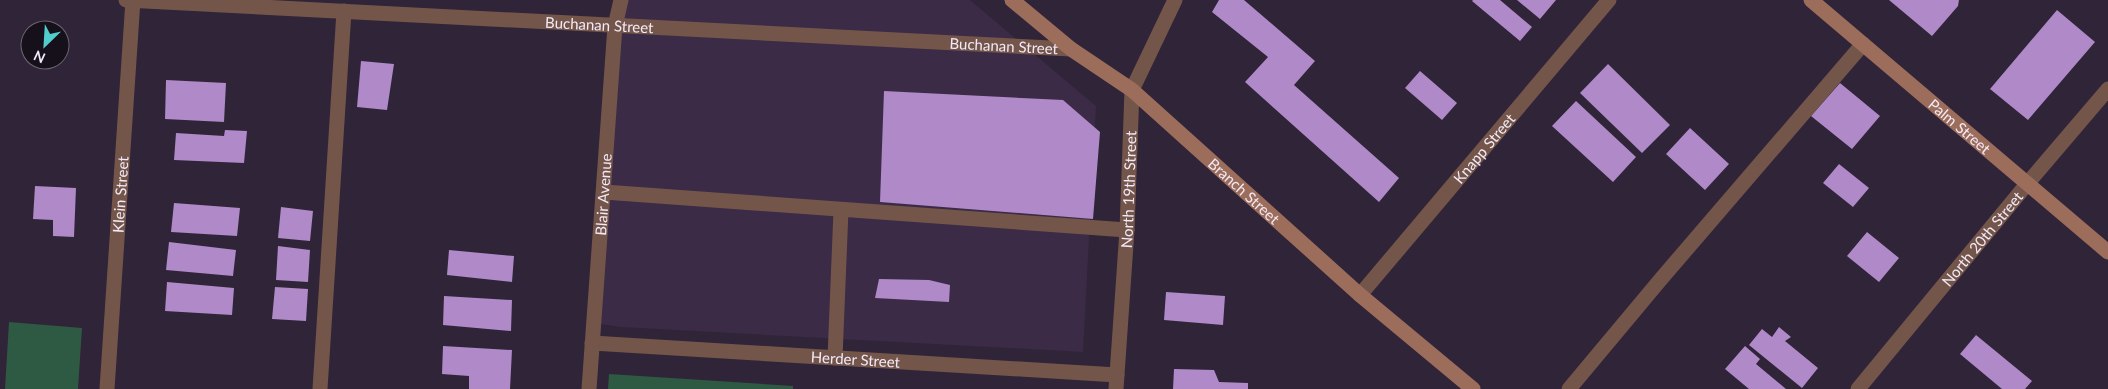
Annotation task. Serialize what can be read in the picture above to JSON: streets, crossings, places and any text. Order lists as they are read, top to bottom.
{
  "streets": {
    "street": [
      "Buchanan Street",
      "Palm Street",
      "Knapp Street",
      "North 19th Street",
      "Branch Street",
      "Blair Avenue",
      "Klein Street",
      "North 20th Street",
      "Herder Street"
    ]
  },
  "crossings": [
    ["Buchanan Street", "Branch Street"],
    ["Buchanan Street", "Blair Avenue"],
    ["Buchanan Street", "Klein Street"],
    ["Palm Street", "North 20th Street"],
    ["Knapp Street", "Branch Street"],
    ["North 19th Street", "Branch Street"],
    ["North 19th Street", "Herder Street"],
    ["Blair Avenue", "Herder Street"]
  ],
  "north": "bottom left"
}
